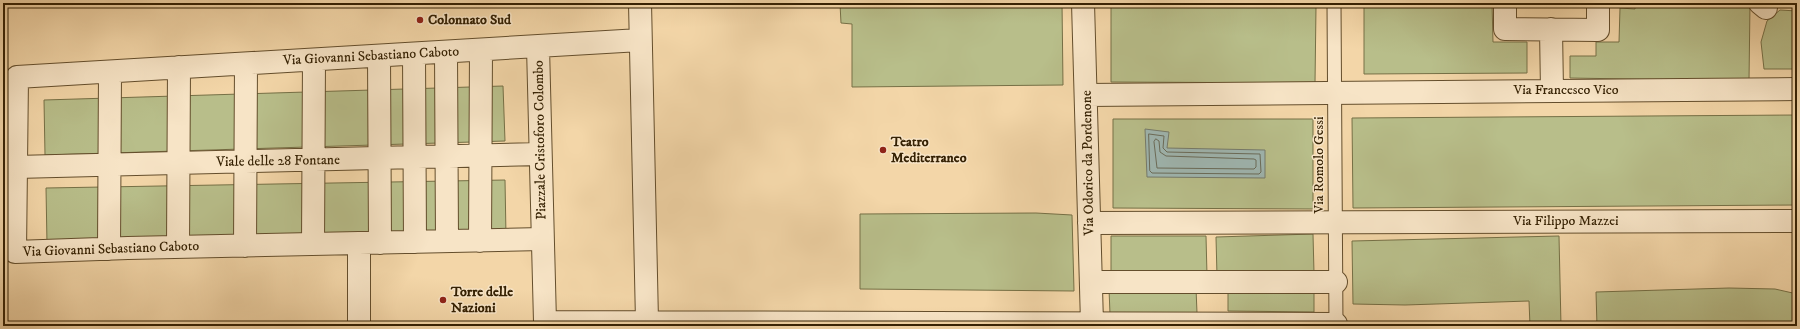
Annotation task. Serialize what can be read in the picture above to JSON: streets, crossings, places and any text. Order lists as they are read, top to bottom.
{
  "streets": {
    "street": [
      "Via Giovanni Sebastiano Caboto",
      "Via Francesco Vico",
      "Piazzale Cristoforo Colombo",
      "Viale delle 28 Fontane",
      "Via Odorico da Pordenone",
      "Via Filippo Mazzei"
    ],
    "lane": ["Via Romolo Gessi"]
  },
  "crossings": [
    ["Via Giovanni Sebastiano Caboto", "Piazzale Cristoforo Colombo"],
    ["Via Giovanni Sebastiano Caboto", "Viale delle 28 Fontane"],
    ["Via Francesco Vico", "Via Odorico da Pordenone"],
    ["Via Francesco Vico", "Via Romolo Gessi"],
    ["Piazzale Cristoforo Colombo", "Viale delle 28 Fontane"],
    ["Via Odorico da Pordenone", "Via Filippo Mazzei"],
    ["Via Romolo Gessi", "Via Filippo Mazzei"]
  ],
  "places": ["Colonnato Sud", "Teatro Mediterraneo", "Torre delle Nazioni"]
}
